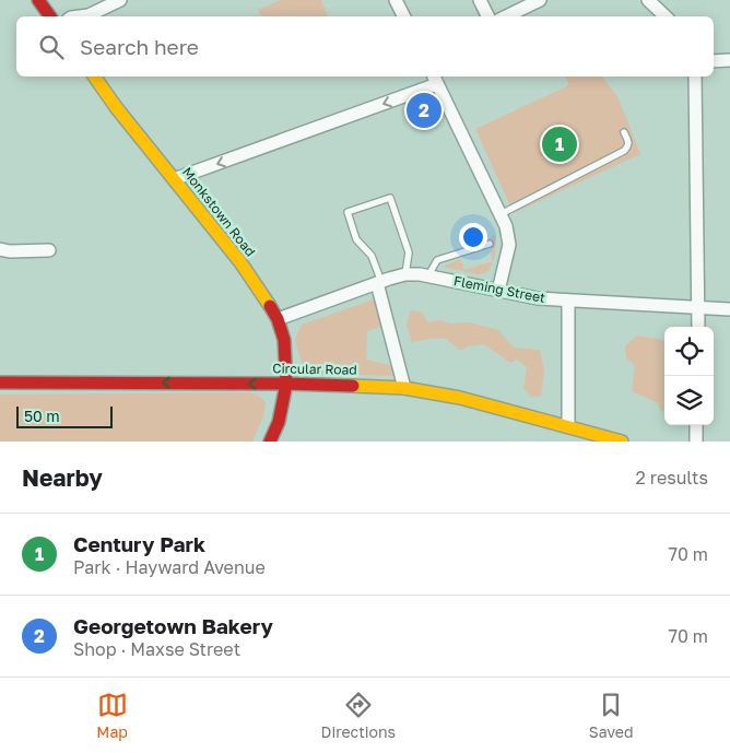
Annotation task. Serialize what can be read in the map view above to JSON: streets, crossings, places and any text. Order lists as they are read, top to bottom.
{
  "streets": {
    "street": ["Monkstown Road", "Fleming Street", "Circular Road"]
  },
  "crossings": [
    ["Monkstown Road", "Fleming Street"],
    ["Monkstown Road", "Circular Road"]
  ],
  "one_way": ["Circular Road"],
  "scale_bar": "50 m",
  "page": {
    "search": "Search here",
    "pins": ["2", "1"],
    "scale": "50 m",
    "heading": ["Nearby", "2 results"],
    "list": [
      {
        "mark": "1",
        "name": "Century Park",
        "note": "Park · Hayward Avenue",
        "value": "70 m"
      },
      {
        "mark": "2",
        "name": "Georgetown Bakery",
        "note": "Shop · Maxse Street",
        "value": "70 m"
      }
    ],
    "nav": ["Map", "Directions", "Saved"]
  }
}
